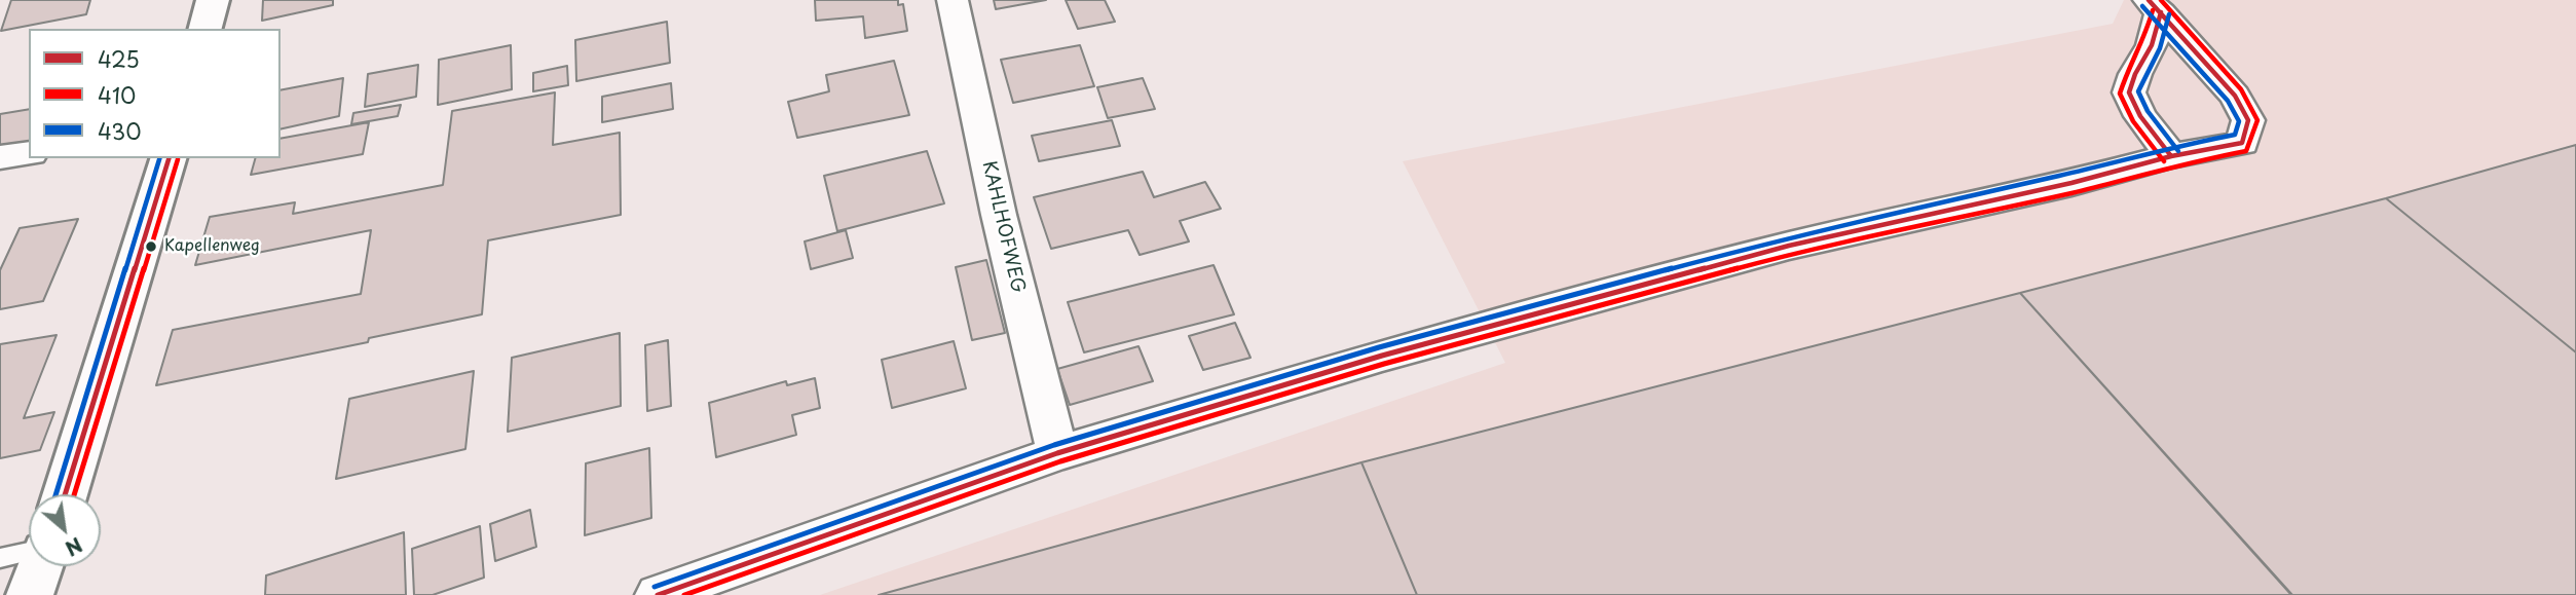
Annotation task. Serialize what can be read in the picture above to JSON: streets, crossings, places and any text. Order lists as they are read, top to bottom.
{
  "streets": {
    "street": ["KAHLHOFWEG"]
  },
  "places": ["Kapellenweg"],
  "lines": ["transit line 425", "transit line 410", "transit line 430"],
  "legend": ["425", "410", "430"],
  "north": "bottom right"
}
